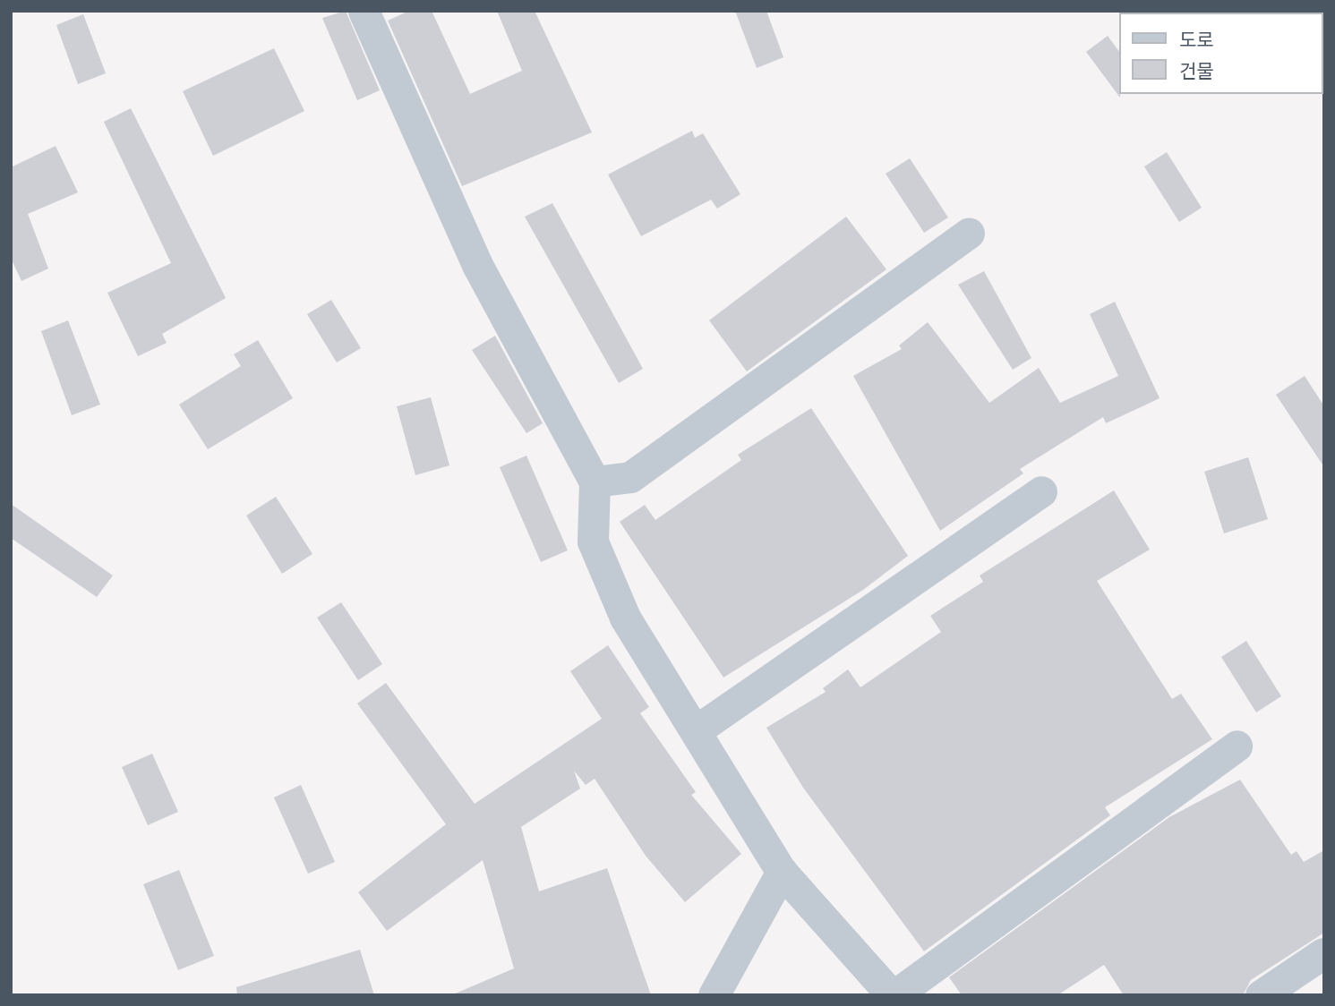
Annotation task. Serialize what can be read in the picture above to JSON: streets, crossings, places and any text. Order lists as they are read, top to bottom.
{
  "legend": ["도로", "건물"]
}
